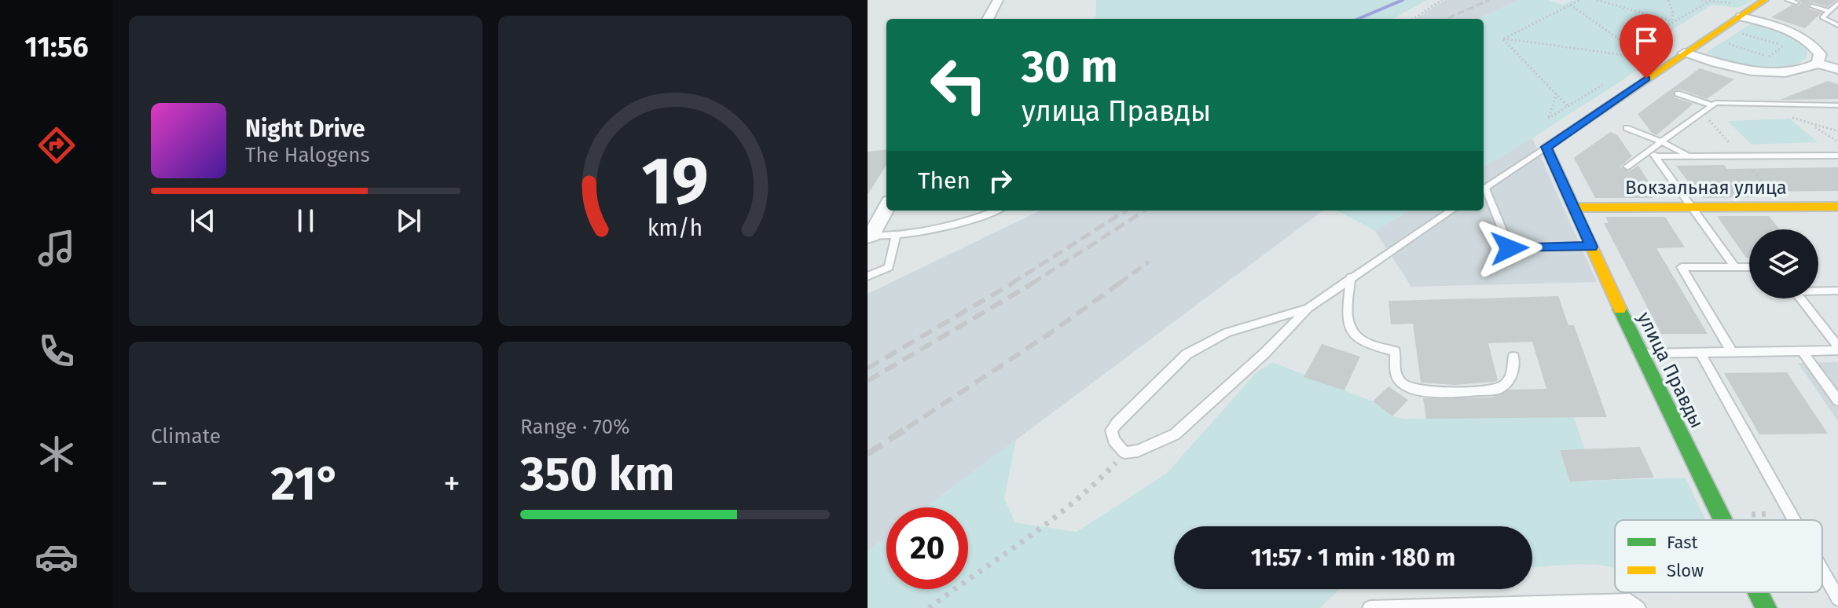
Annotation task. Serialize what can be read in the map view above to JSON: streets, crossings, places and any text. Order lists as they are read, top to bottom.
{
  "streets": {
    "street": ["Вокзальная улица", "улица Правды"]
  },
  "crossings": [
    ["Вокзальная улица", "улица Правды"]
  ],
  "legend": ["Fast", "Slow"],
  "page": {
    "tabs": "11:56",
    "turn": ["30 m", "улица Правды"],
    "song": ["Night Drive", "The Halogens"],
    "then": "Then",
    "tile": [
      "Climate",
      ["Range · 70%", "350 km"]
    ],
    "heat": ["−", "21°", "+"],
    "limit": "20",
    "trip": "11:57 · 1 min · 180 m",
    "gauge": ["19", "km/h"]
  }
}
